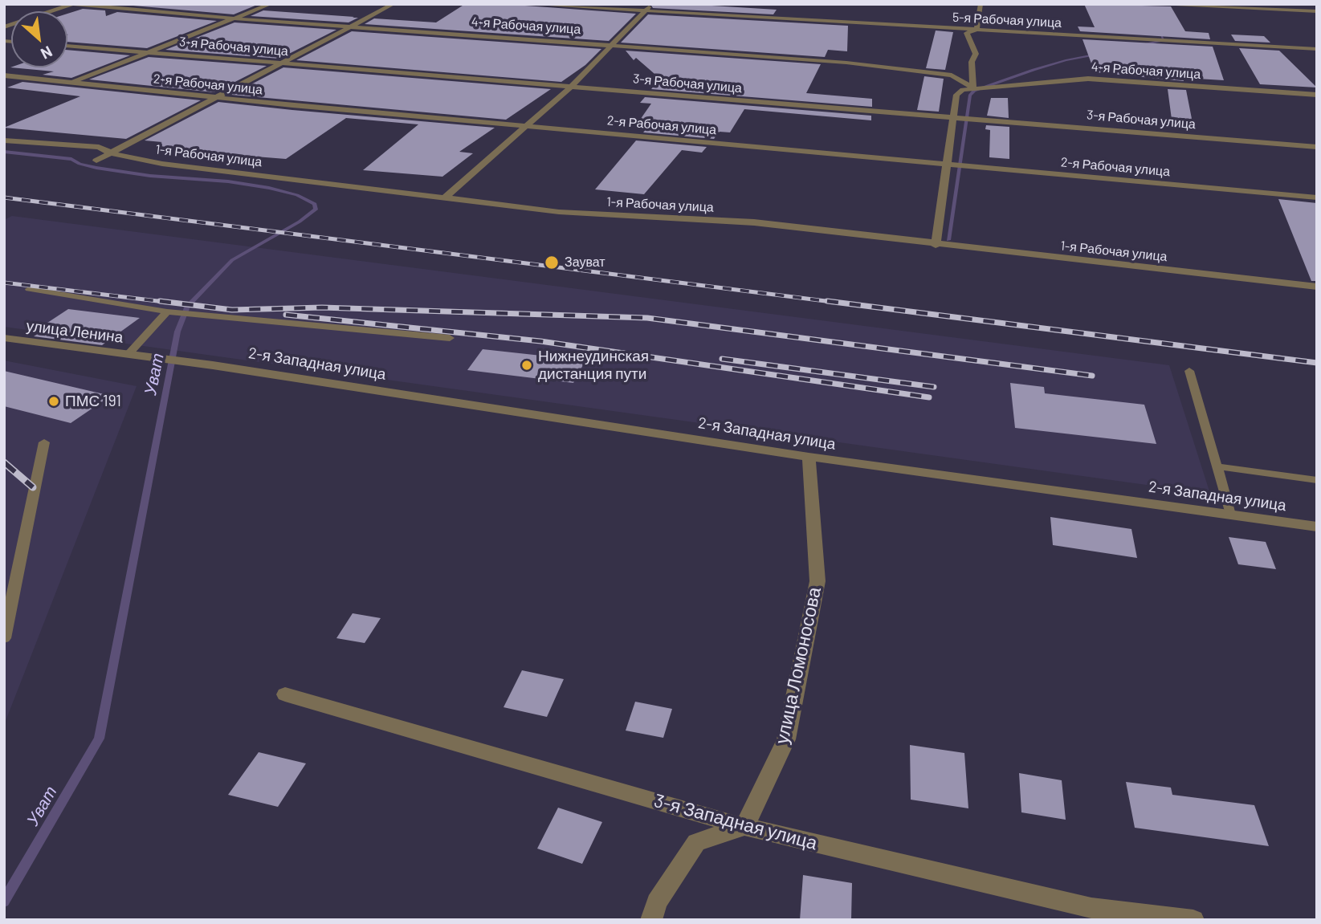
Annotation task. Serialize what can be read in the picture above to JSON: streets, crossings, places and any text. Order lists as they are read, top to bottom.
{
  "streets": {
    "street": [
      "5-я Рабочая улица",
      "4-я Рабочая улица",
      "3-я Рабочая улица",
      "2-я Рабочая улица",
      "1-я Рабочая улица",
      "улица Ленина",
      "2-я Западная улица",
      "улица Ломоносова",
      "3-я Западная улица"
    ]
  },
  "crossings": [
    ["улица Ленина", "2-я Западная улица"],
    ["2-я Западная улица", "улица Ломоносова"],
    ["улица Ломоносова", "3-я Западная улица"]
  ],
  "water": ["Уват"],
  "places": ["Зауват", "Нижнеудинская дистанция пути", "ПМС 191"],
  "north": "bottom right"
}
